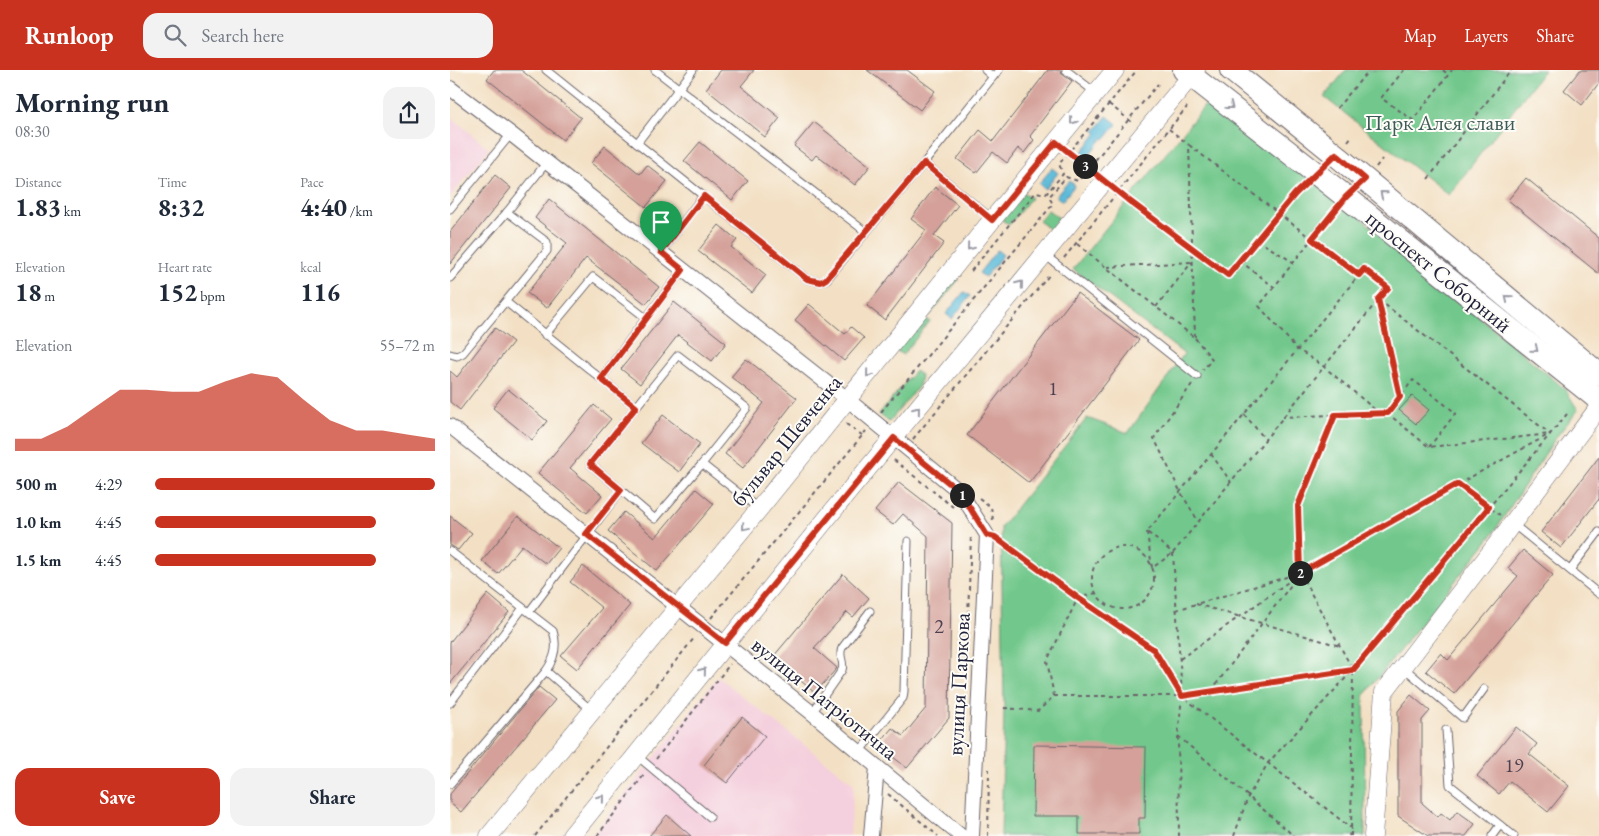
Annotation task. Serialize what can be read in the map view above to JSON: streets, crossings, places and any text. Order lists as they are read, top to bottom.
{
  "streets": {
    "main road": ["проспект Соборний"],
    "street": ["бульвар Шевченка", "вулиця Паркова", "вулиця Патріотична"]
  },
  "crossings": [
    ["бульвар Шевченка", "вулиця Патріотична"]
  ],
  "parks": ["Парк Алея слави"],
  "house_numbers": ["1", "2", "19"],
  "page": {
    "header": "Runloop",
    "search": "Search here",
    "nav": ["Map", "Layers", "Share"],
    "heading": ["Morning run", "08:30"],
    "pins": ["3", "1", "2"],
    "stats": [
      ["Distance", "1.83 km"],
      ["Time", "8:32"],
      ["Pace", "4:40 /km"],
      ["Elevation", "18 m"],
      ["Heart rate", "152 bpm"],
      ["kcal", "116"]
    ],
    "chart": ["Elevation", "55–72 m"],
    "list": [
      {
        "name": "500 m",
        "note": "4:29"
      },
      {
        "name": "1.0 km",
        "note": "4:45"
      },
      {
        "name": "1.5 km",
        "note": "4:45"
      }
    ],
    "buttons": ["Save", "Share"]
  }
}
